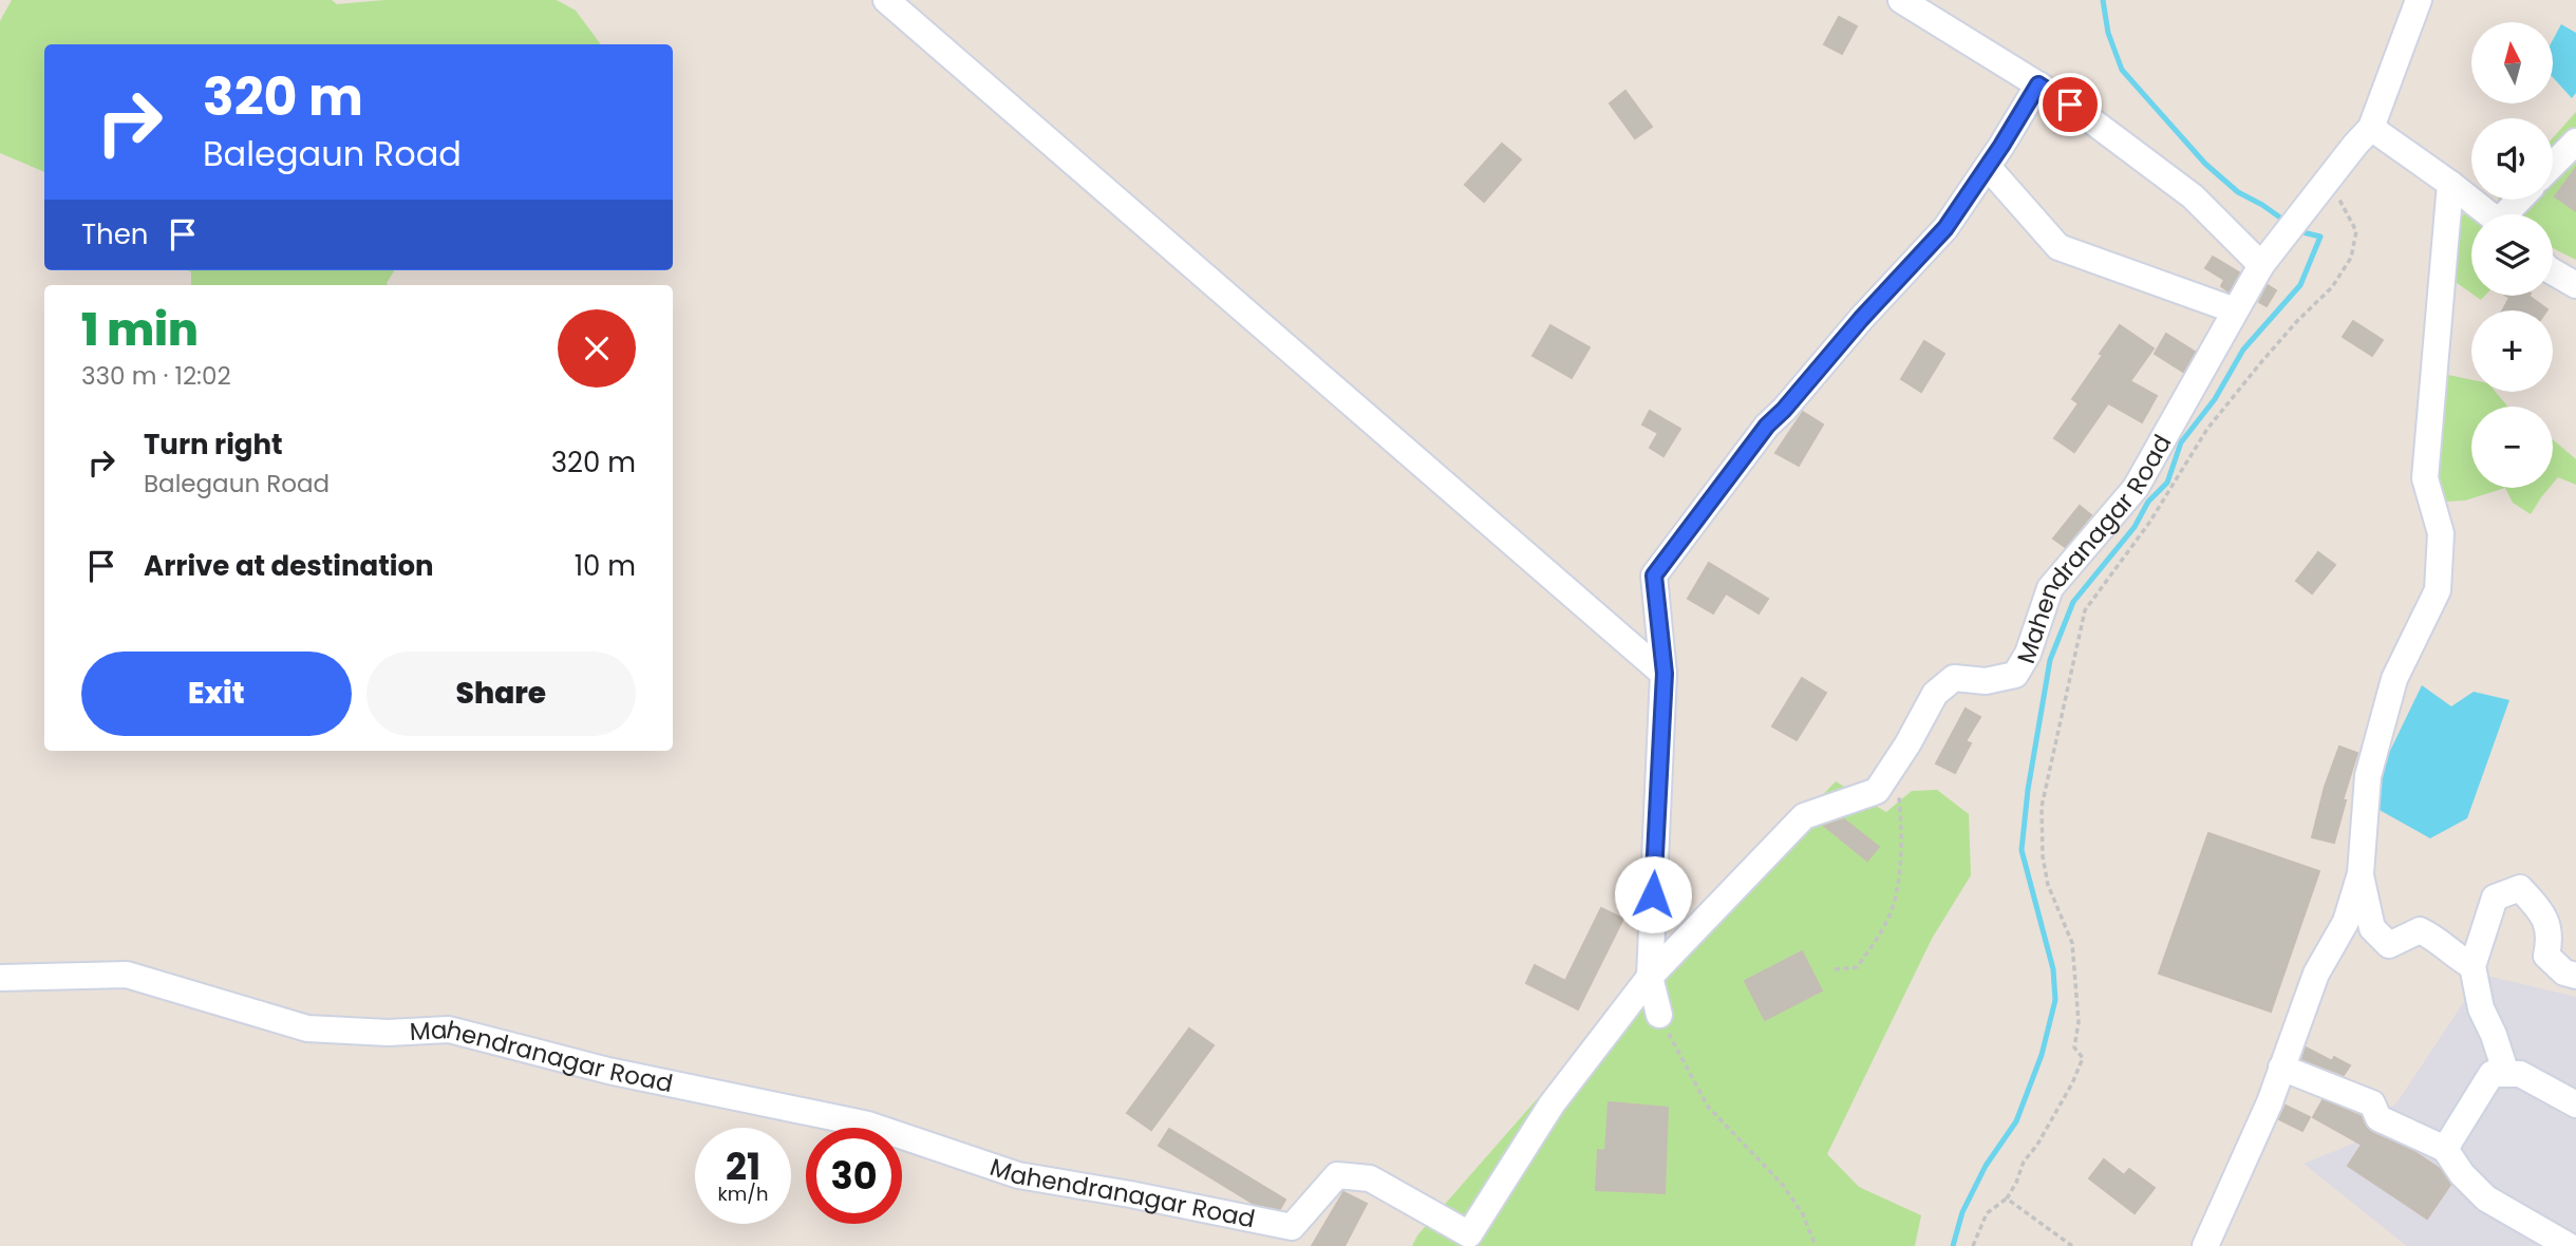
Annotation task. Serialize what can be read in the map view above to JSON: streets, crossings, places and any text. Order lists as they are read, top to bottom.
{
  "streets": {
    "street": ["Mahendranagar Road"]
  },
  "north": "top",
  "page": {
    "map_buttons": ["+", "−"],
    "turn": ["320 m", "Balegaun Road"],
    "then": "Then",
    "heading": ["1 min", "330 m · 12:02"],
    "list": [
      {
        "name": "Turn right",
        "note": "Balegaun Road",
        "value": "320 m"
      },
      {
        "name": "Arrive at destination",
        "value": "10 m"
      }
    ],
    "buttons": ["Exit", "Share"],
    "speed": "21 km/h",
    "limit": "30"
  }
}
